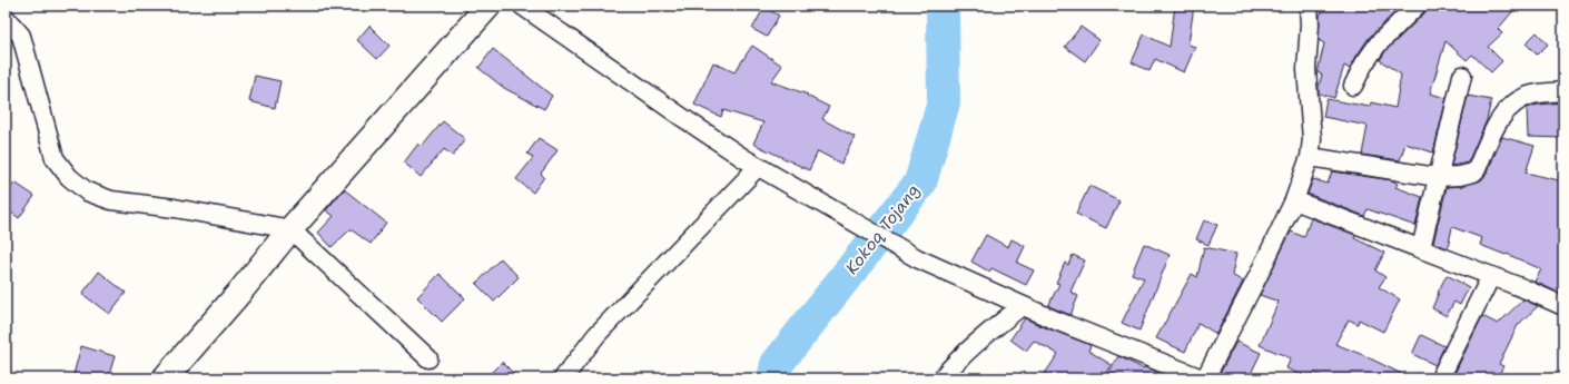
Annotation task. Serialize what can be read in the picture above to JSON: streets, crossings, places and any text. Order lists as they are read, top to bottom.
{
  "water": ["Kokoq Tojang"]
}
